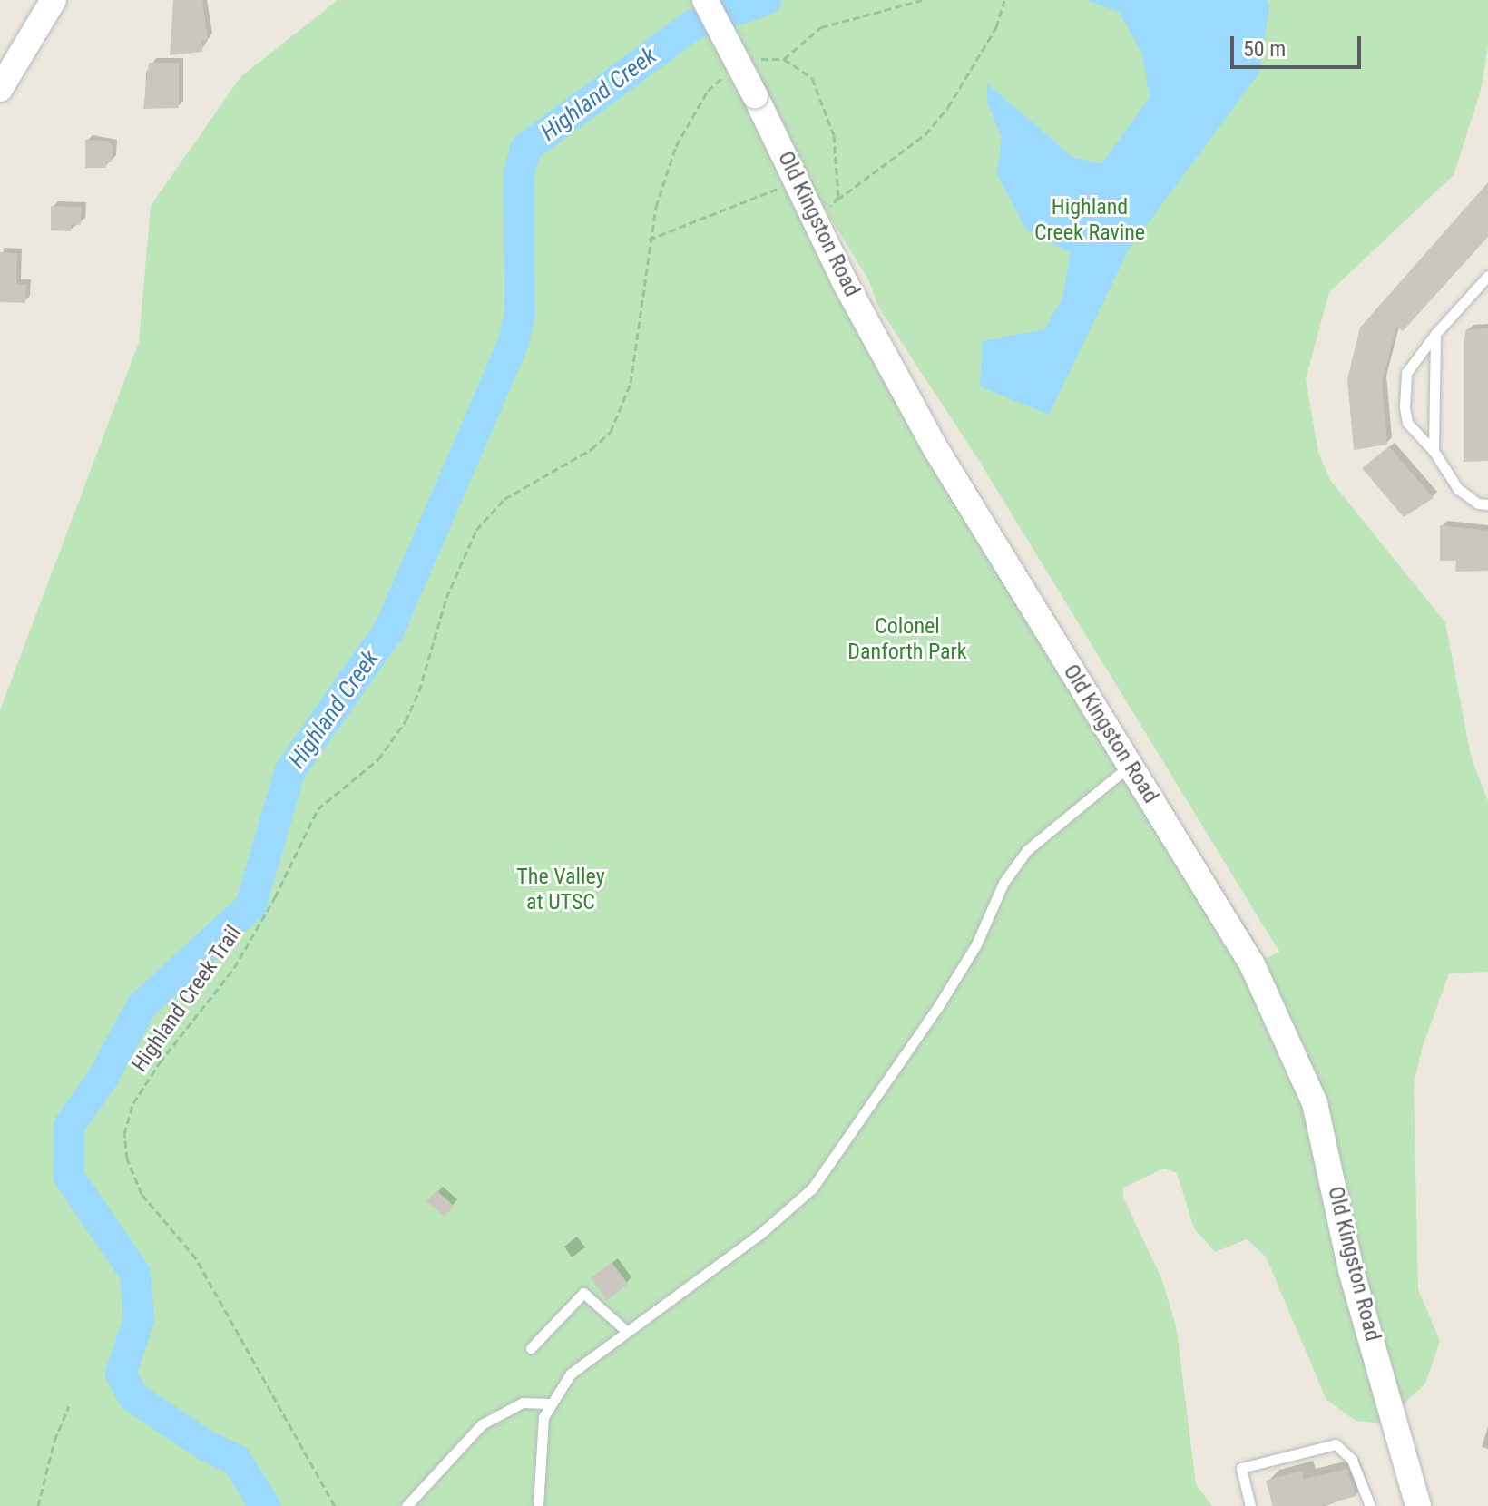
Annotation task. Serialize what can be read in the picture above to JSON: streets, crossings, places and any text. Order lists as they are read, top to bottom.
{
  "streets": {
    "street": ["Old Kingston Road"],
    "path": ["Highland Creek Trail"]
  },
  "crossings": [
    ["Old Kingston Road", "Highland Creek Trail"]
  ],
  "water": ["Highland Creek"],
  "parks": ["Highland Creek Ravine", "Colonel Danforth Park", "The Valley at UTSC"],
  "scale_bar": "50 m"
}
